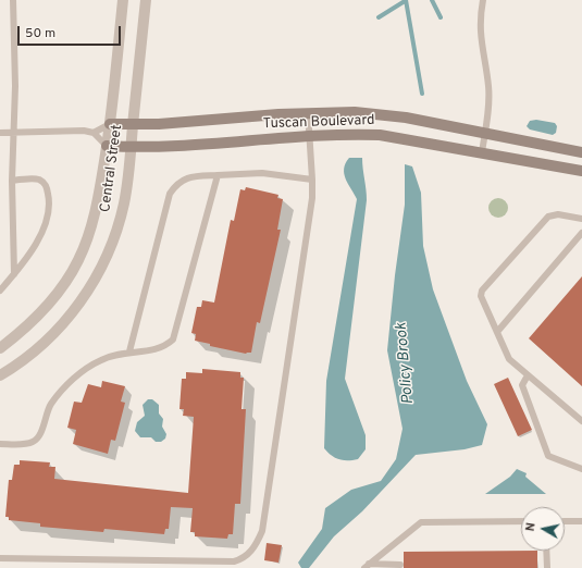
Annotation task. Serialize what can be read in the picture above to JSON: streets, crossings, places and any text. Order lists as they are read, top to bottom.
{
  "streets": {
    "main road": ["Tuscan Boulevard"],
    "street": ["Central Street"]
  },
  "crossings": [
    ["Tuscan Boulevard", "Central Street"]
  ],
  "water": ["Policy Brook"],
  "scale_bar": "50 m",
  "north": "left"
}
